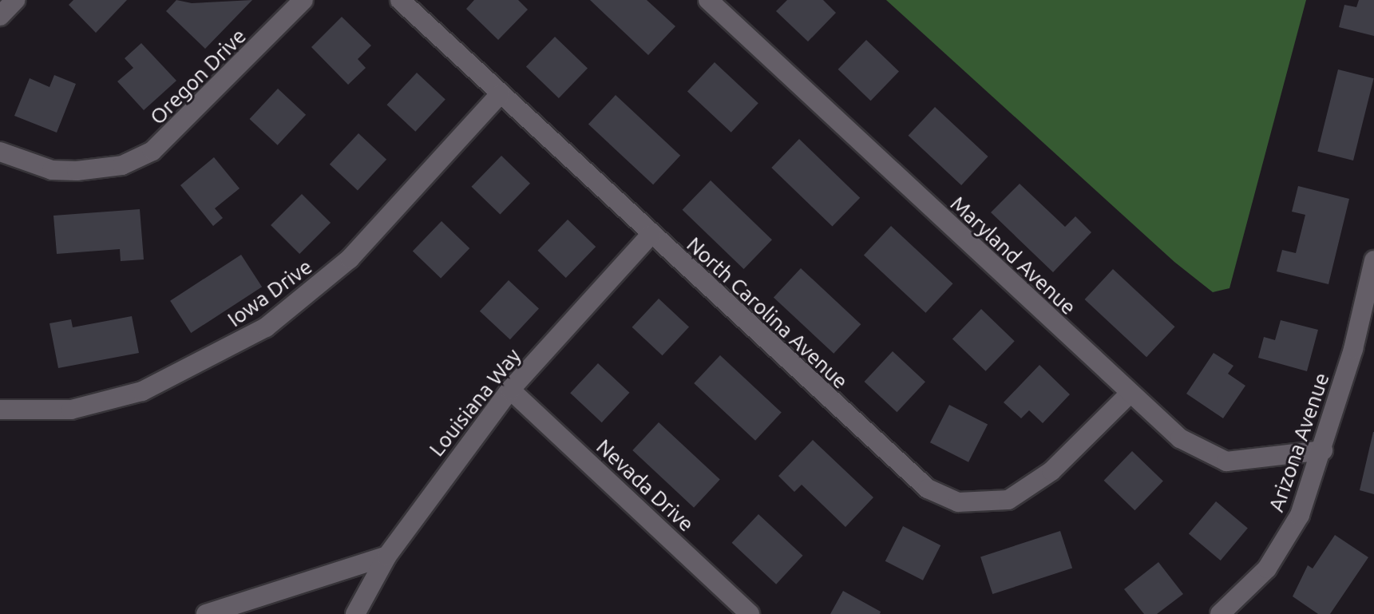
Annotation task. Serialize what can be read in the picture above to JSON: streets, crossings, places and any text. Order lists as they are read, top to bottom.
{
  "streets": {
    "street": [
      "Oregon Drive",
      "Maryland Avenue",
      "Iowa Drive",
      "North Carolina Avenue",
      "Louisiana Way",
      "Arizona Avenue",
      "Nevada Drive"
    ]
  },
  "crossings": [
    ["Maryland Avenue", "North Carolina Avenue"],
    ["Maryland Avenue", "Arizona Avenue"],
    ["Iowa Drive", "North Carolina Avenue"],
    ["North Carolina Avenue", "Louisiana Way"],
    ["Louisiana Way", "Nevada Drive"]
  ]
}
